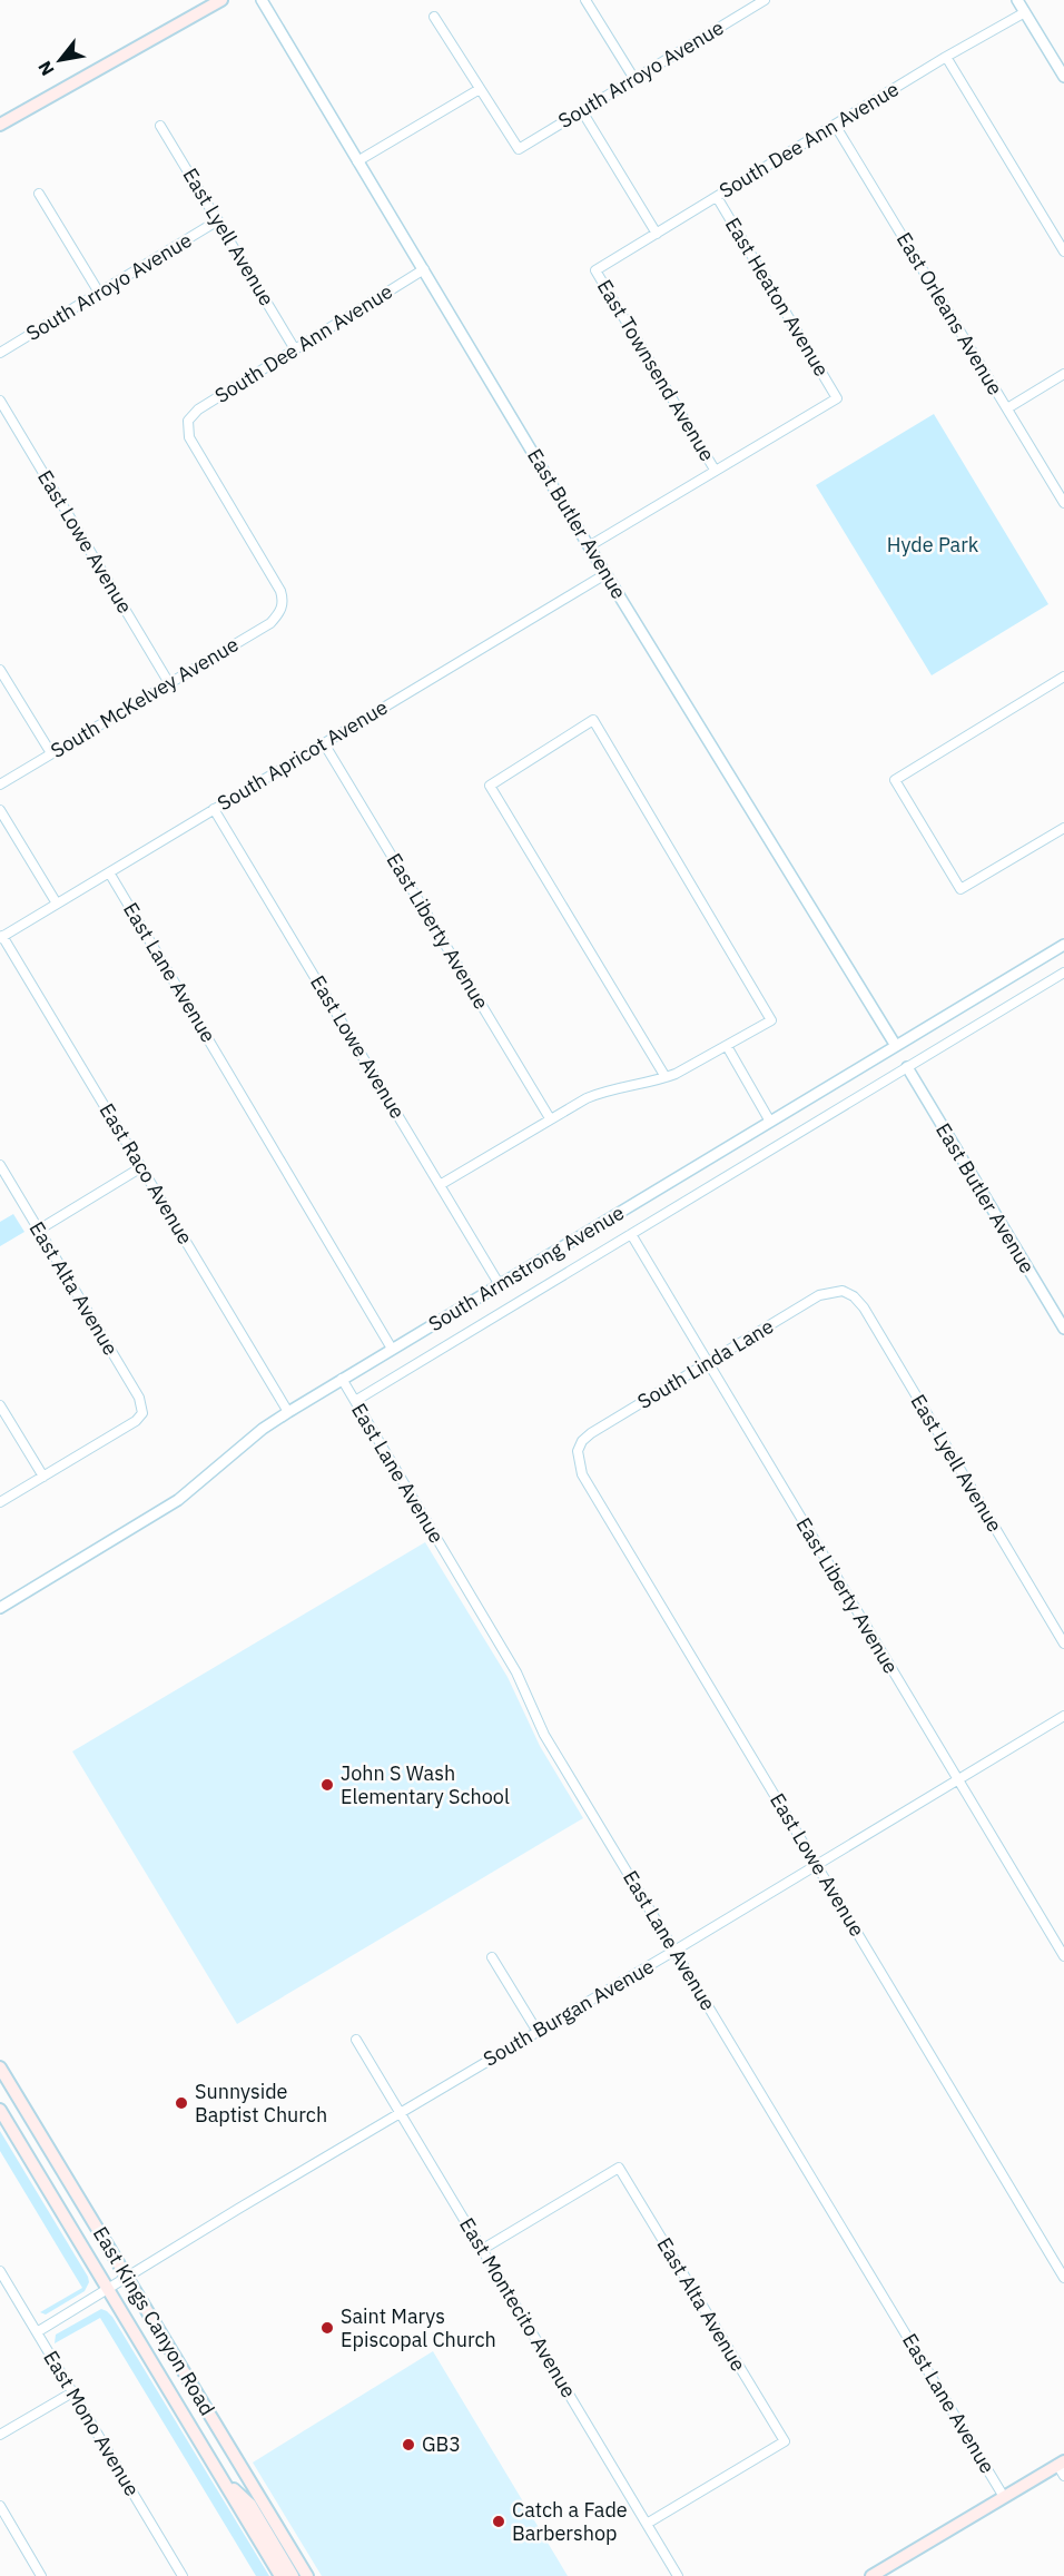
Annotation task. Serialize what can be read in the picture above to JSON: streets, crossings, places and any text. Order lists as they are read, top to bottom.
{
  "streets": {
    "main road": ["East Kings Canyon Road"],
    "street": [
      "South Arroyo Avenue",
      "South Dee Ann Avenue",
      "East Lyell Avenue",
      "East Heaton Avenue",
      "East Orleans Avenue",
      "East Townsend Avenue",
      "East Butler Avenue",
      "East Lowe Avenue",
      "South McKelvey Avenue",
      "South Apricot Avenue",
      "East Liberty Avenue",
      "East Lane Avenue",
      "East Raco Avenue",
      "South Armstrong Avenue",
      "East Alta Avenue",
      "South Linda Lane",
      "South Burgan Avenue",
      "East Montecito Avenue",
      "East Mono Avenue"
    ]
  },
  "crossings": [
    ["South Arroyo Avenue", "East Lyell Avenue"],
    ["South Dee Ann Avenue", "East Lyell Avenue"],
    ["South Dee Ann Avenue", "East Heaton Avenue"],
    ["South Dee Ann Avenue", "East Orleans Avenue"],
    ["South Dee Ann Avenue", "East Townsend Avenue"],
    ["South Dee Ann Avenue", "East Butler Avenue"],
    ["South Dee Ann Avenue", "South McKelvey Avenue"],
    ["East Lyell Avenue", "South Linda Lane"],
    ["East Heaton Avenue", "East Townsend Avenue"],
    ["East Butler Avenue", "South Apricot Avenue"],
    ["East Butler Avenue", "South Armstrong Avenue"],
    ["East Lowe Avenue", "South McKelvey Avenue"],
    ["East Lowe Avenue", "South Apricot Avenue"],
    ["East Lowe Avenue", "South Armstrong Avenue"],
    ["East Lowe Avenue", "South Linda Lane"],
    ["East Lowe Avenue", "South Burgan Avenue"],
    ["South Apricot Avenue", "East Liberty Avenue"],
    ["South Apricot Avenue", "East Lane Avenue"],
    ["South Apricot Avenue", "East Raco Avenue"],
    ["East Liberty Avenue", "South Armstrong Avenue"],
    ["East Liberty Avenue", "South Linda Lane"],
    ["East Liberty Avenue", "South Burgan Avenue"],
    ["East Lane Avenue", "South Armstrong Avenue"],
    ["East Lane Avenue", "South Burgan Avenue"],
    ["East Raco Avenue", "South Armstrong Avenue"],
    ["East Alta Avenue", "East Montecito Avenue"],
    ["South Burgan Avenue", "East Montecito Avenue"],
    ["South Burgan Avenue", "East Kings Canyon Road"],
    ["South Burgan Avenue", "East Mono Avenue"]
  ],
  "parks": ["Hyde Park"],
  "places": [
    "John S Wash Elementary School",
    "Sunnyside Baptist Church",
    "Saint Marys Episcopal Church",
    "GB3",
    "Catch a Fade Barbershop"
  ],
  "north": "bottom left"
}
